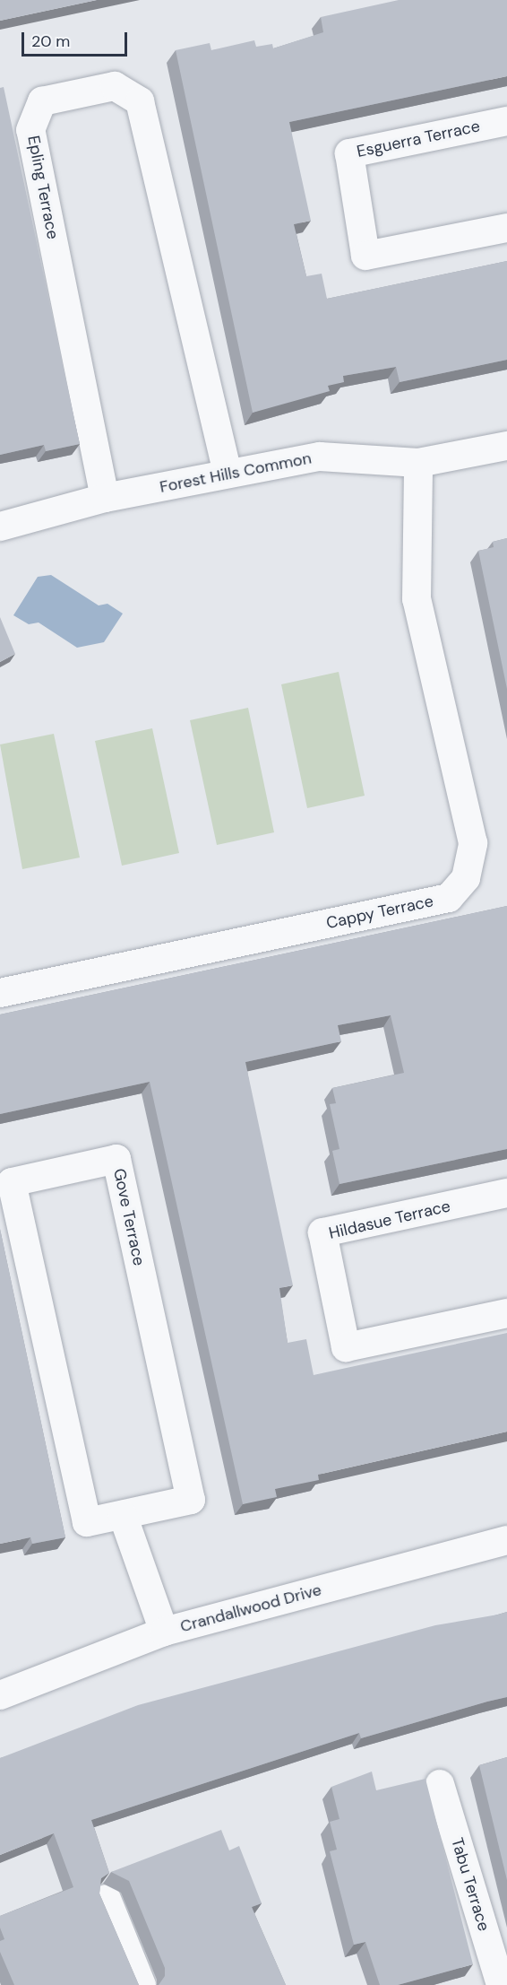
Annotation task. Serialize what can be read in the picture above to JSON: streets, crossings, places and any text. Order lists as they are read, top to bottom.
{
  "streets": {
    "street": [
      "Esguerra Terrace",
      "Epling Terrace",
      "Forest Hills Common",
      "Cappy Terrace",
      "Gove Terrace",
      "Hildasue Terrace",
      "Crandallwood Drive",
      "Tabu Terrace"
    ]
  },
  "crossings": [
    ["Epling Terrace", "Forest Hills Common"],
    ["Forest Hills Common", "Cappy Terrace"]
  ],
  "scale_bar": "20 m"
}
